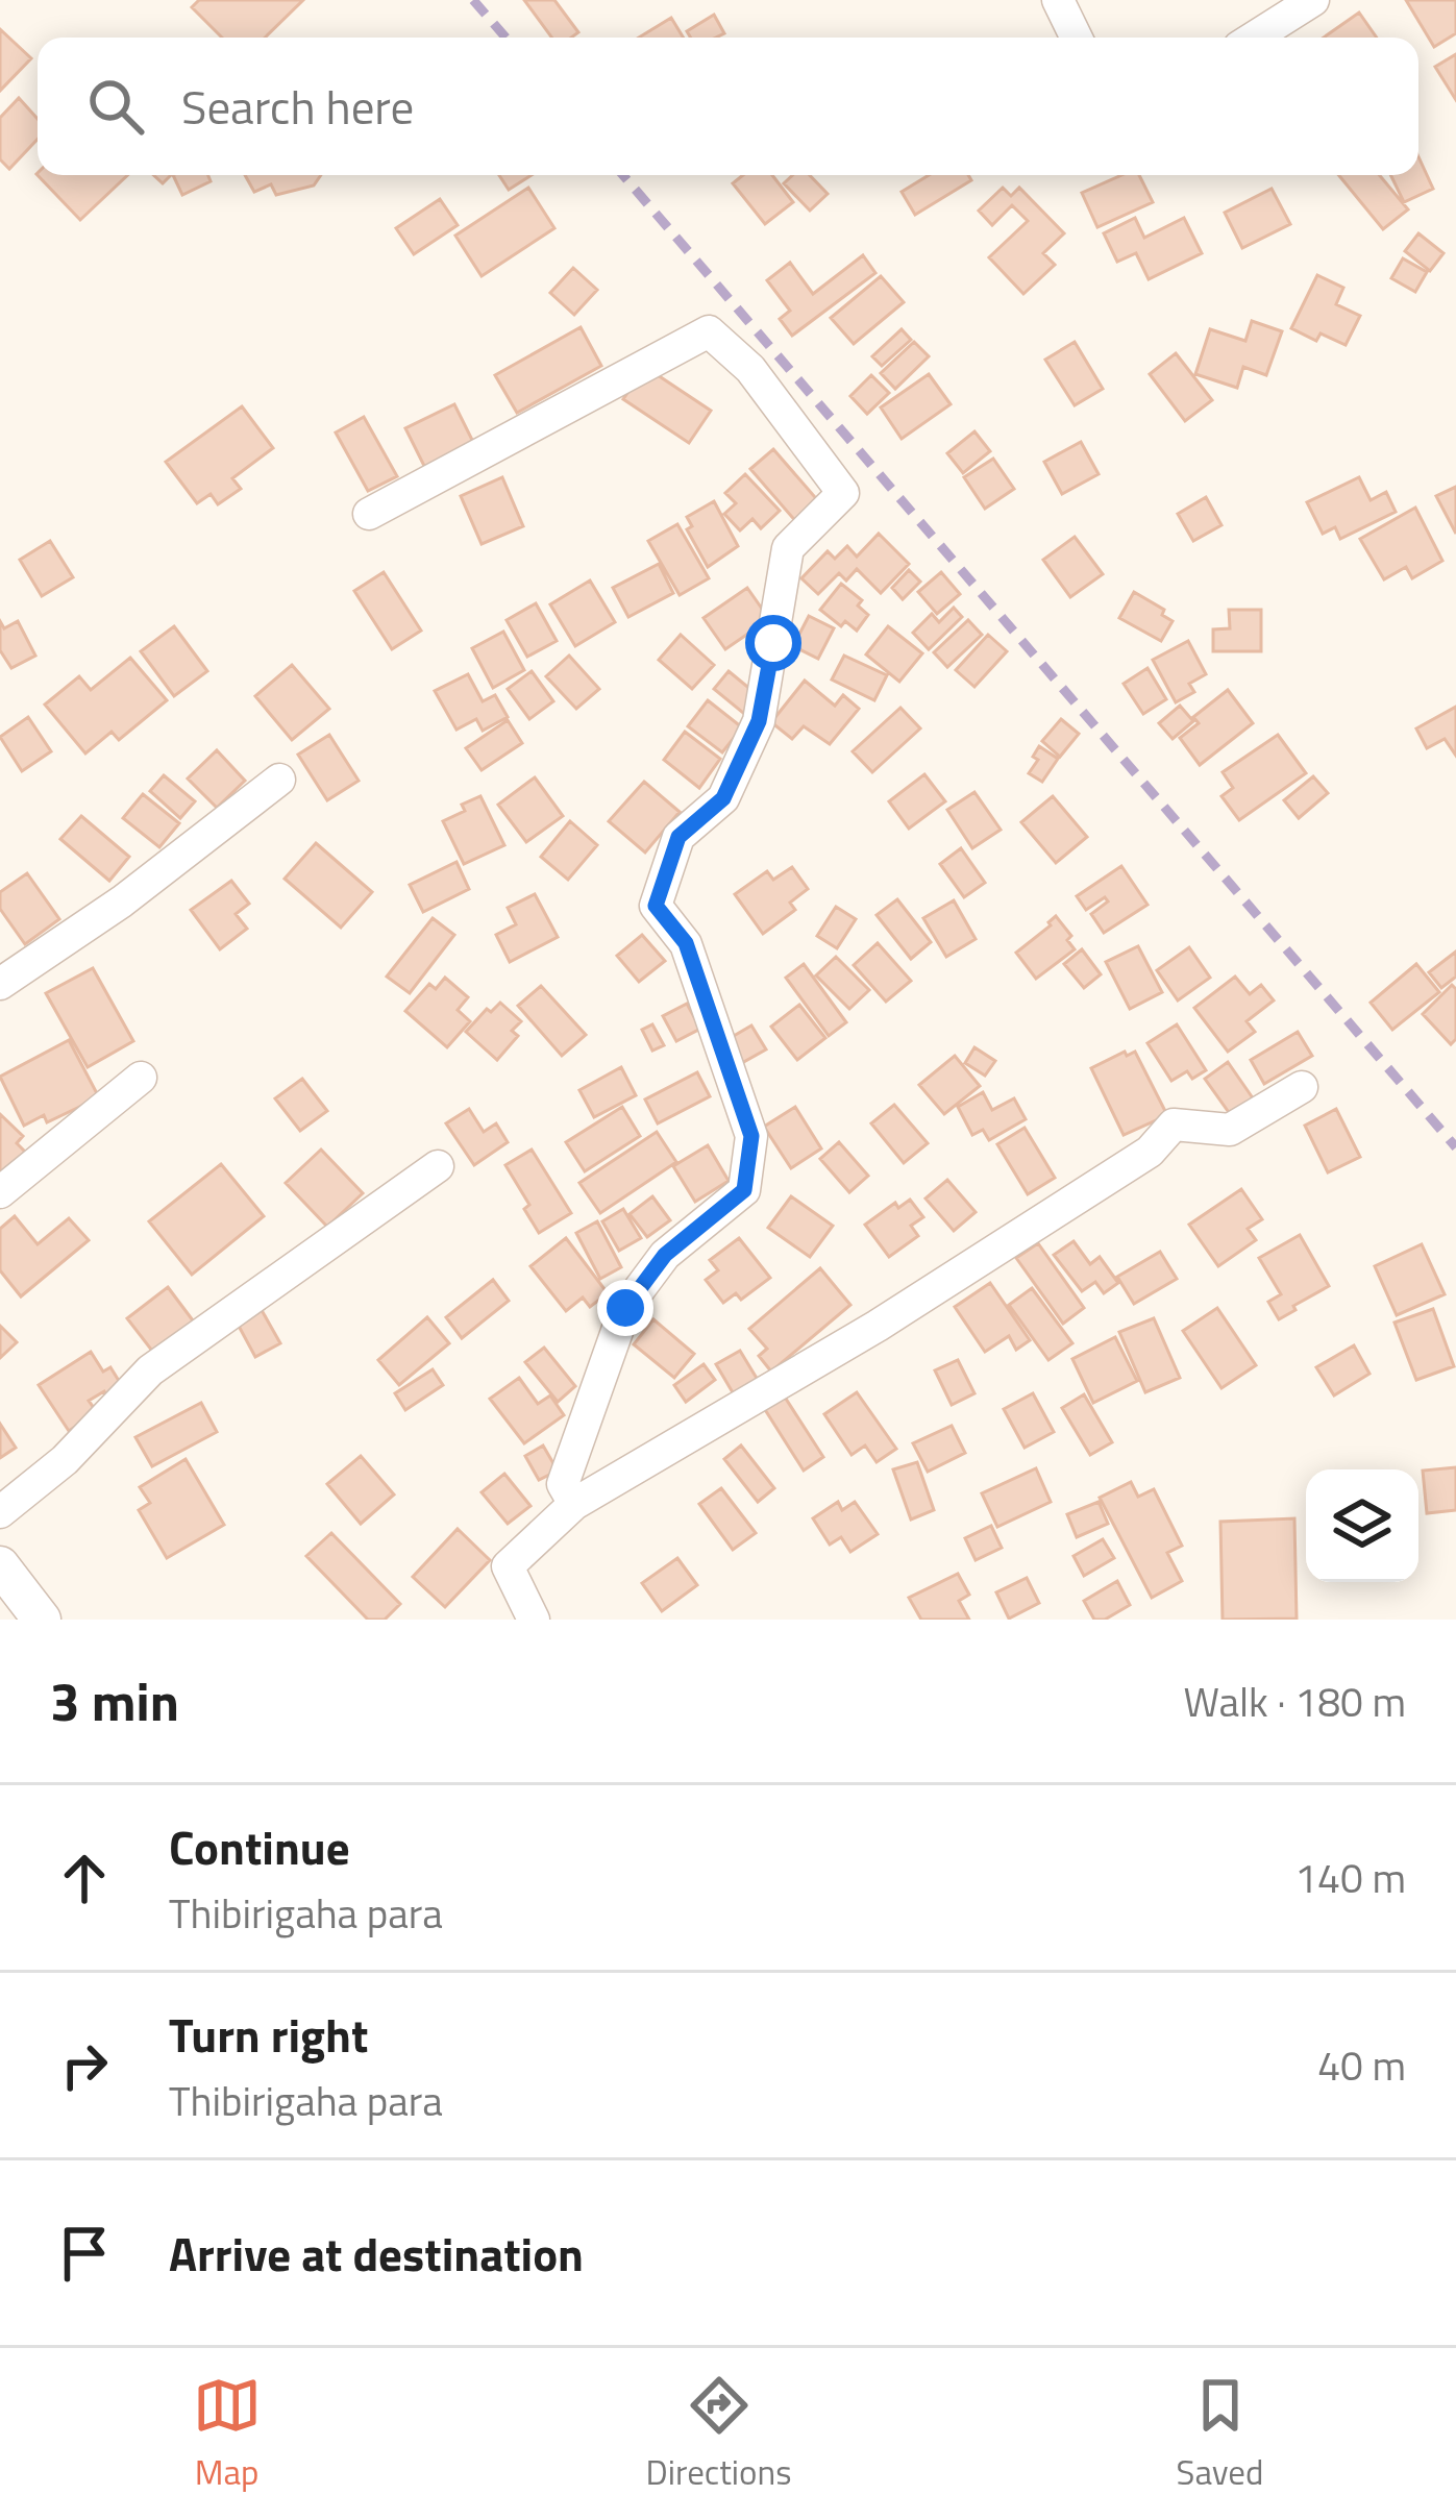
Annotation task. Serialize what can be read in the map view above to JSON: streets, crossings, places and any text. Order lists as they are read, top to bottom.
{
  "page": {
    "search": "Search here",
    "heading": ["3 min", "Walk · 180 m"],
    "list": [
      ["Continue", "Thibirigaha para", "140 m"],
      ["Turn right", "Thibirigaha para", "40 m"],
      "Arrive at destination"
    ],
    "nav": ["Map", "Directions", "Saved"]
  }
}
